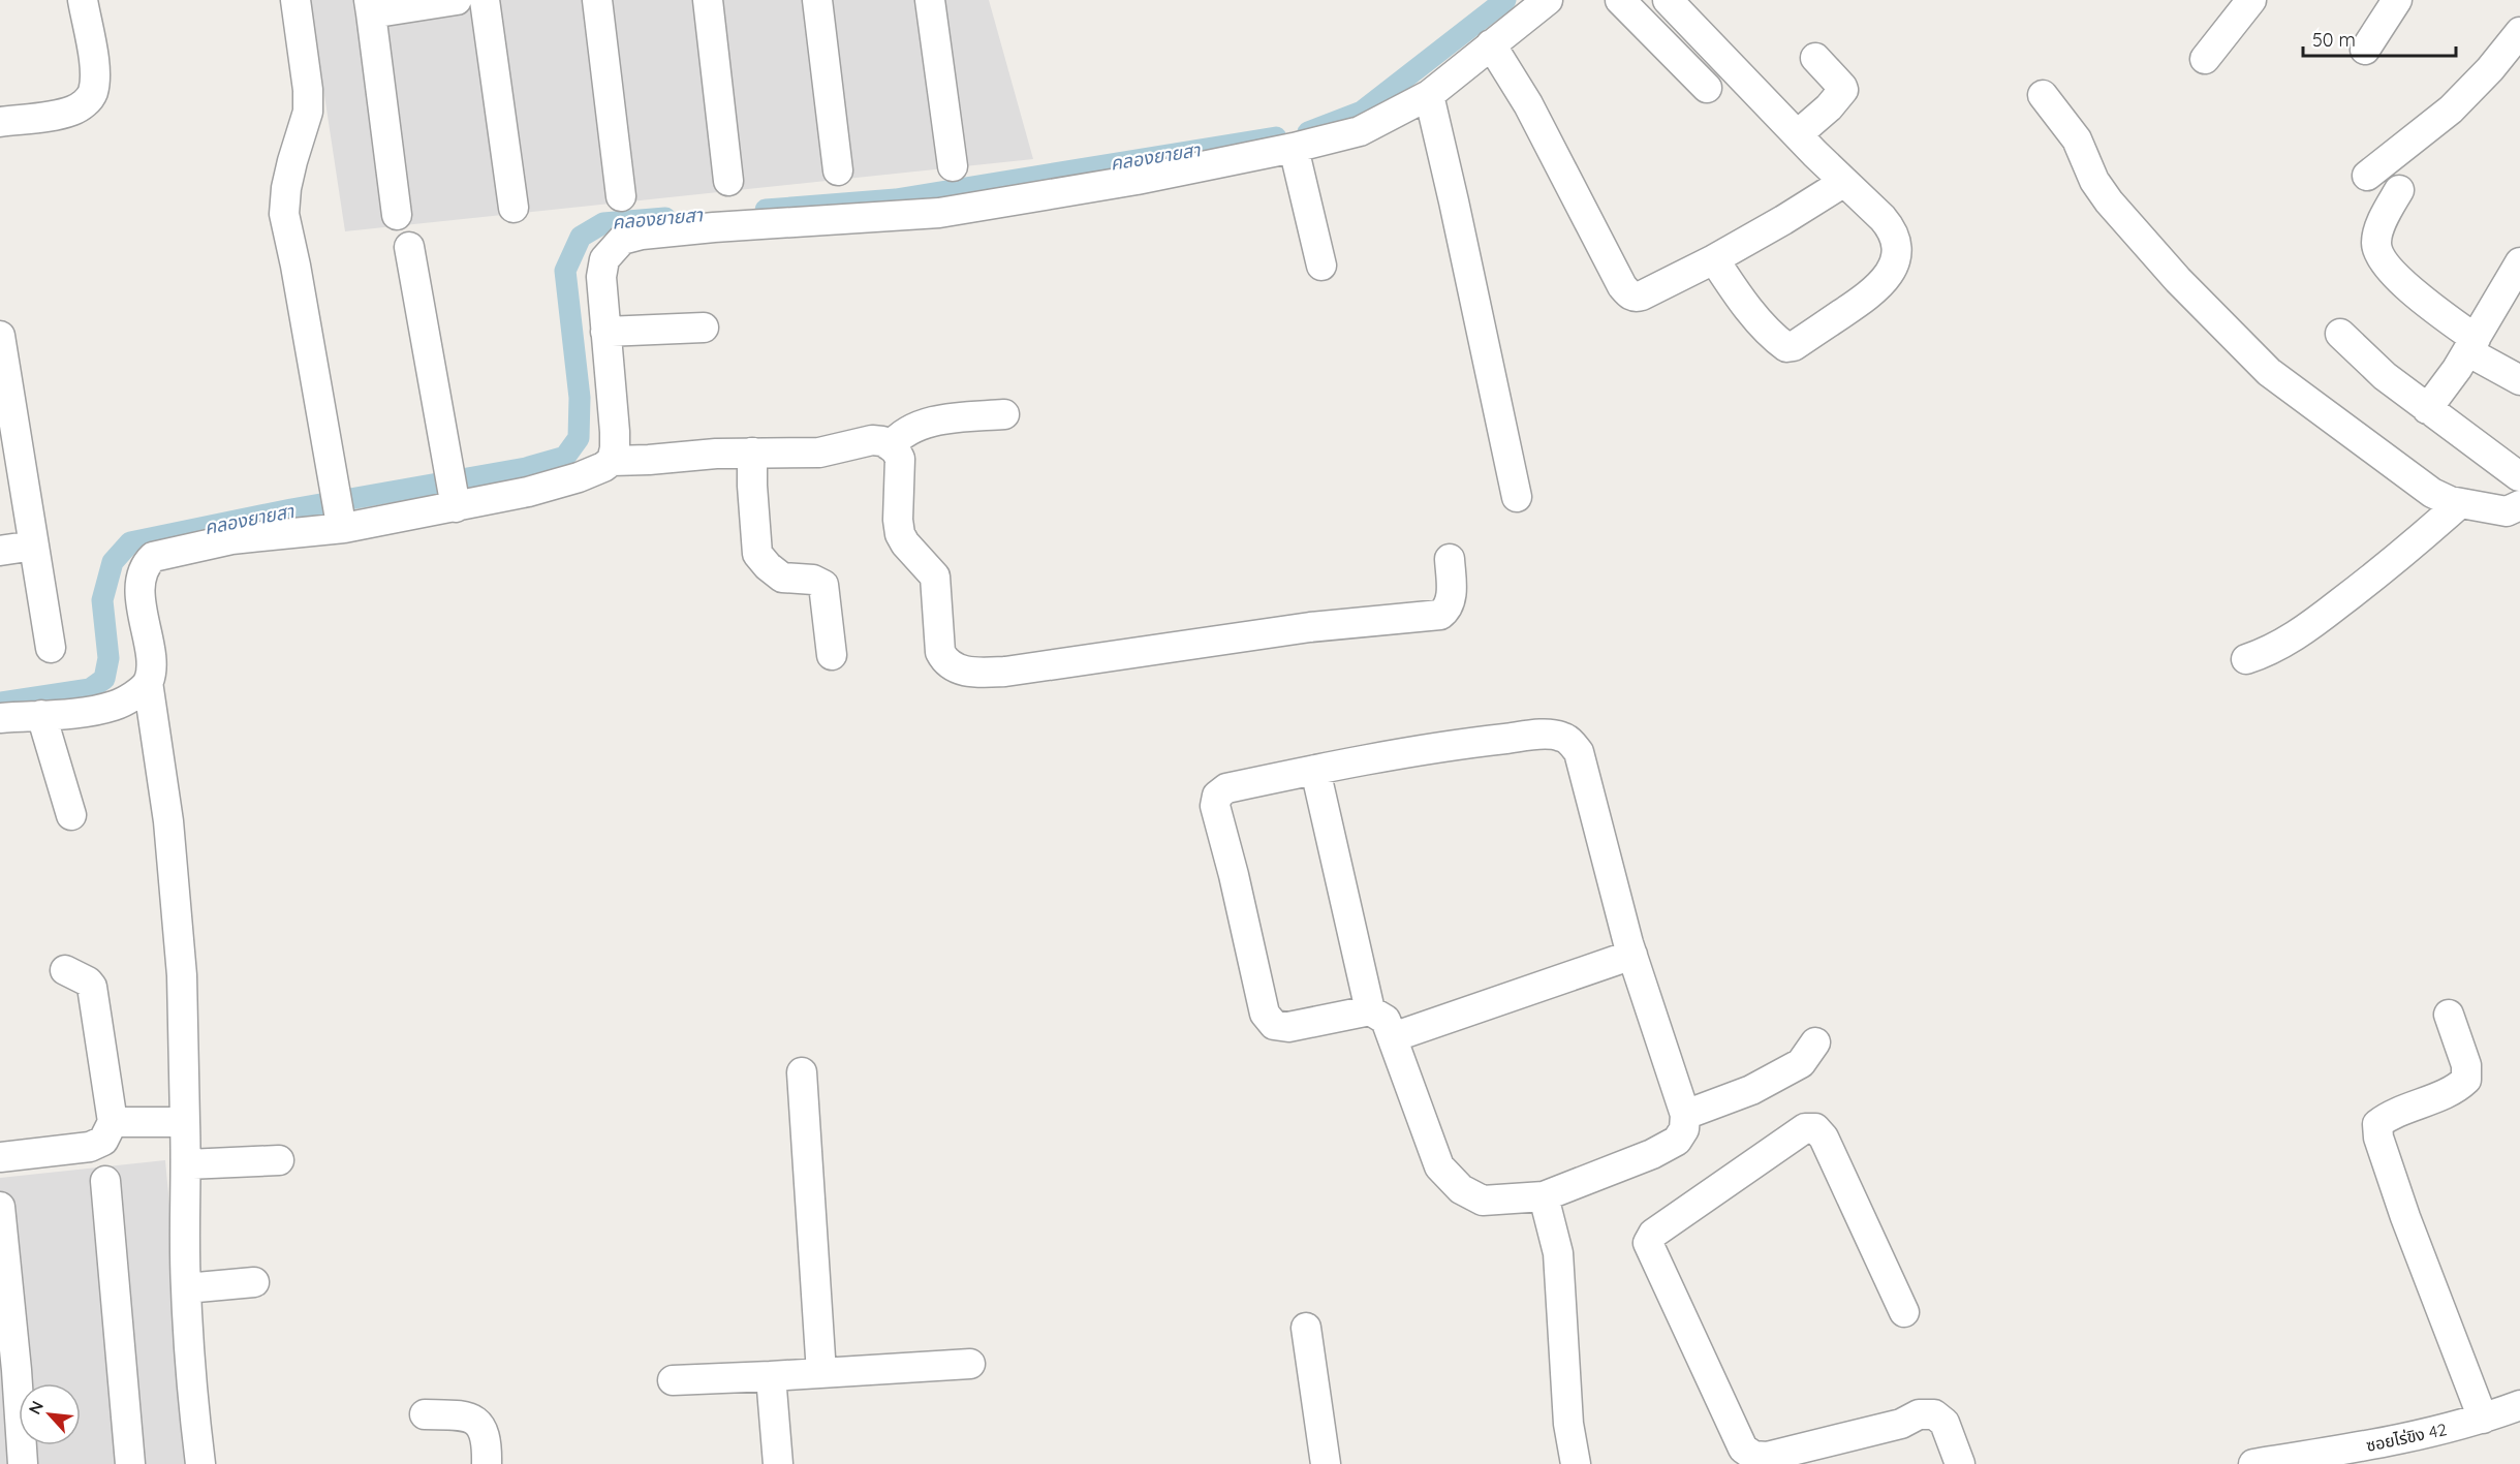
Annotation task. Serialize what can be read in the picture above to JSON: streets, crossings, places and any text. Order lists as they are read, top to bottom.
{
  "streets": {
    "street": ["ซอยไร่ขิง 42"]
  },
  "water": ["คลองยายสา"],
  "scale_bar": "50 m",
  "north": "top left"
}
